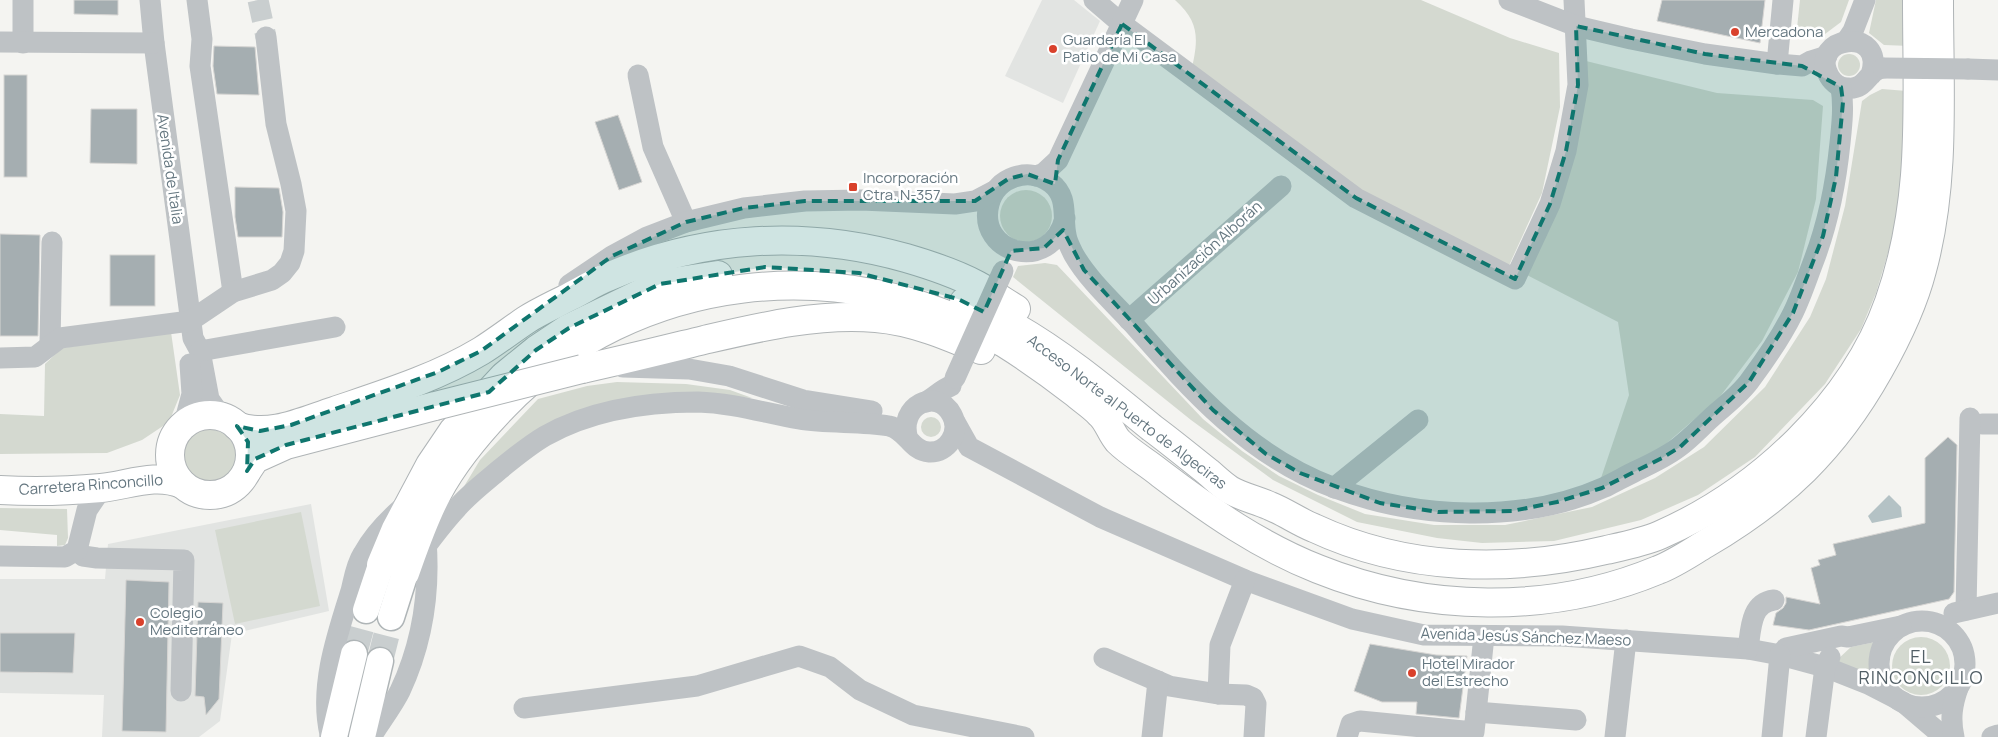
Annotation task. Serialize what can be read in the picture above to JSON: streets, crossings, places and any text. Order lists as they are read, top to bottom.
{
  "streets": {
    "highway": ["Acceso Norte al Puerto de Algeciras", "Carretera Rinconcillo"],
    "street": ["Avenida de Italia", "Urbanización Alborán", "Avenida Jesús Sánchez Maeso"]
  },
  "crossings": [
    ["Avenida de Italia", "Carretera Rinconcillo"],
    ["Acceso Norte al Puerto de Algeciras", "Carretera Rinconcillo"]
  ],
  "districts": ["EL RINCONCILLO"],
  "places": {
    "other": [
      "Mercadona",
      "Guardería El Patio de Mi Casa",
      "Colegio Mediterráneo",
      "Hotel Mirador del Estrecho"
    ],
    "transit": ["Incorporación Ctra. N-357"]
  }
}
